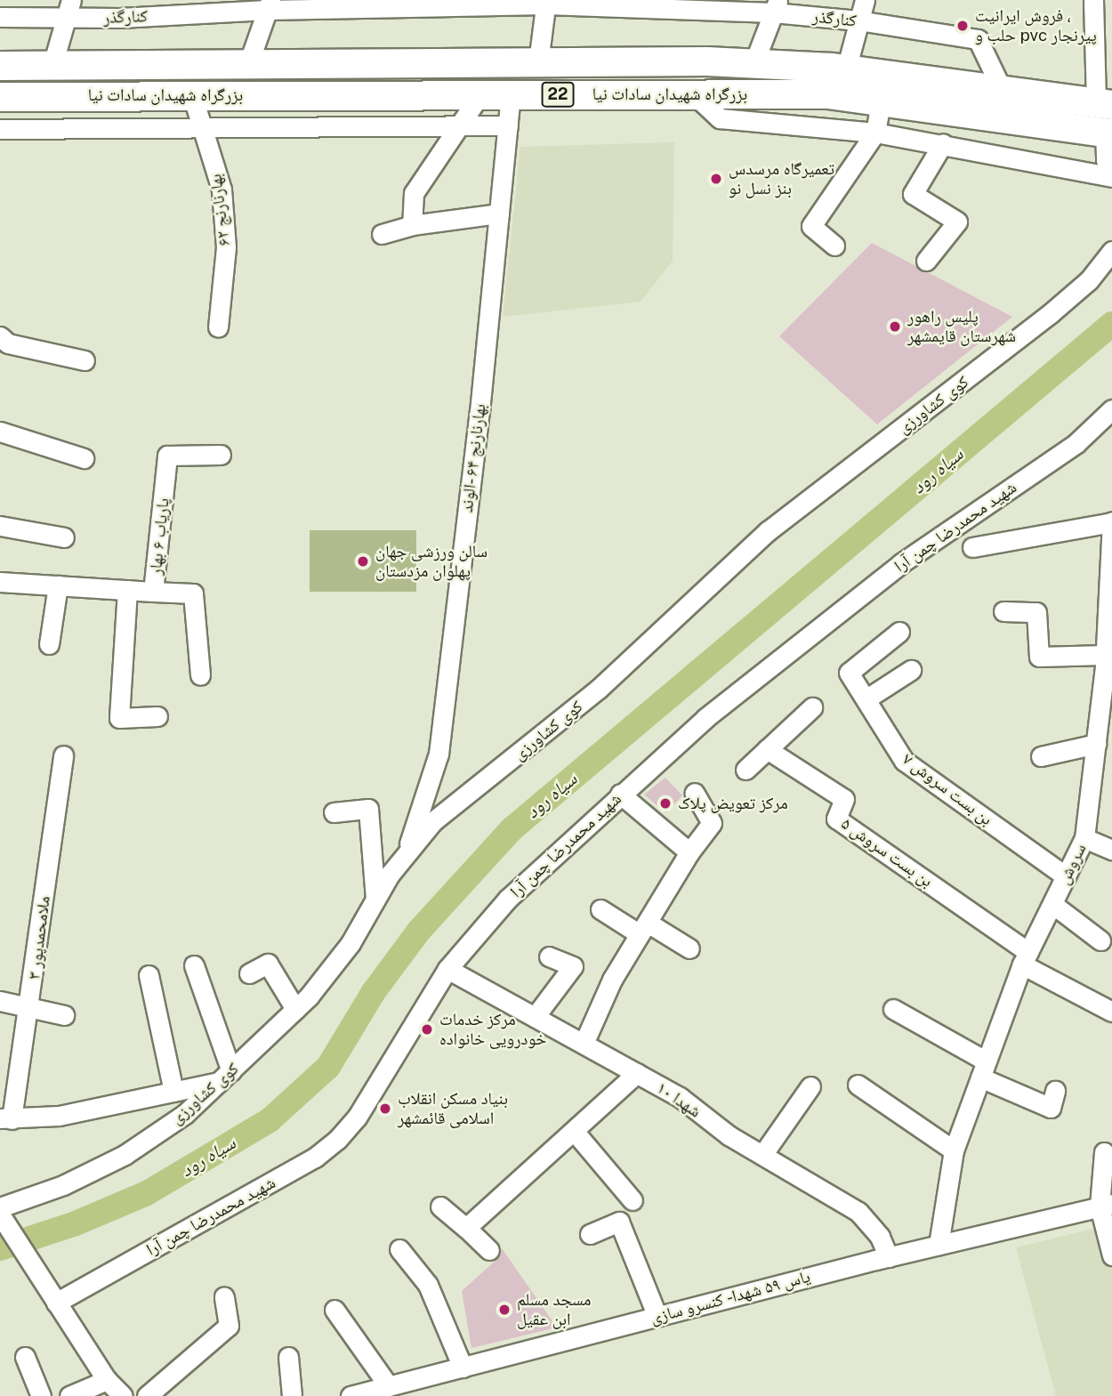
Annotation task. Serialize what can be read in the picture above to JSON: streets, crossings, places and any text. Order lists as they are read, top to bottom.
{
  "streets": {
    "highway": ["22", "بزرگراه شهیدان سادات نیا"],
    "street": [
      "کنارگذر",
      "بهارنارنج ۶۲",
      "کوی کشاورزی",
      "بهارنارنج ۶۴ -الوند",
      "شهید محمدرضا چمن آرا",
      "پاریاب ۶ بهار",
      "بن بست سروش ۷",
      "بن بست سروش ۵",
      "سروش",
      "ملامحمدپور ۳",
      "شهدا ۱۰",
      "یاس ۵۹ شهدا - کنسرو سازی"
    ]
  },
  "crossings": [
    ["کنارگذر", "بزرگراه شهیدان سادات نیا"],
    ["بزرگراه شهیدان سادات نیا", "بهارنارنج ۶۲"],
    ["بزرگراه شهیدان سادات نیا", "بهارنارنج ۶۴ -الوند"],
    ["کوی کشاورزی", "بهارنارنج ۶۴ -الوند"],
    ["شهید محمدرضا چمن آرا", "شهدا ۱۰"],
    ["بن بست سروش ۷", "سروش"],
    ["بن بست سروش ۵", "سروش"],
    ["سروش", "یاس ۵۹ شهدا - کنسرو سازی"],
    ["شهدا ۱۰", "یاس ۵۹ شهدا - کنسرو سازی"]
  ],
  "water": ["سیاه رود"],
  "places": [
    "فروش ایرانیت ، حلب و pvc پیرنجار",
    "تعمیرگاه مرسدس بنز نسل نو",
    "پلیس راهور شهرستان قایمشهر",
    "سالن ورزشی جهان پهلوان مزدستان",
    "مرکز تعویض پلاک",
    "مرکز خدمات خودرویی خانواده",
    "بنیاد مسکن انقلاب اسلامی قائمشهر",
    "مسجد مسلم ابن عقیل"
  ]
}
